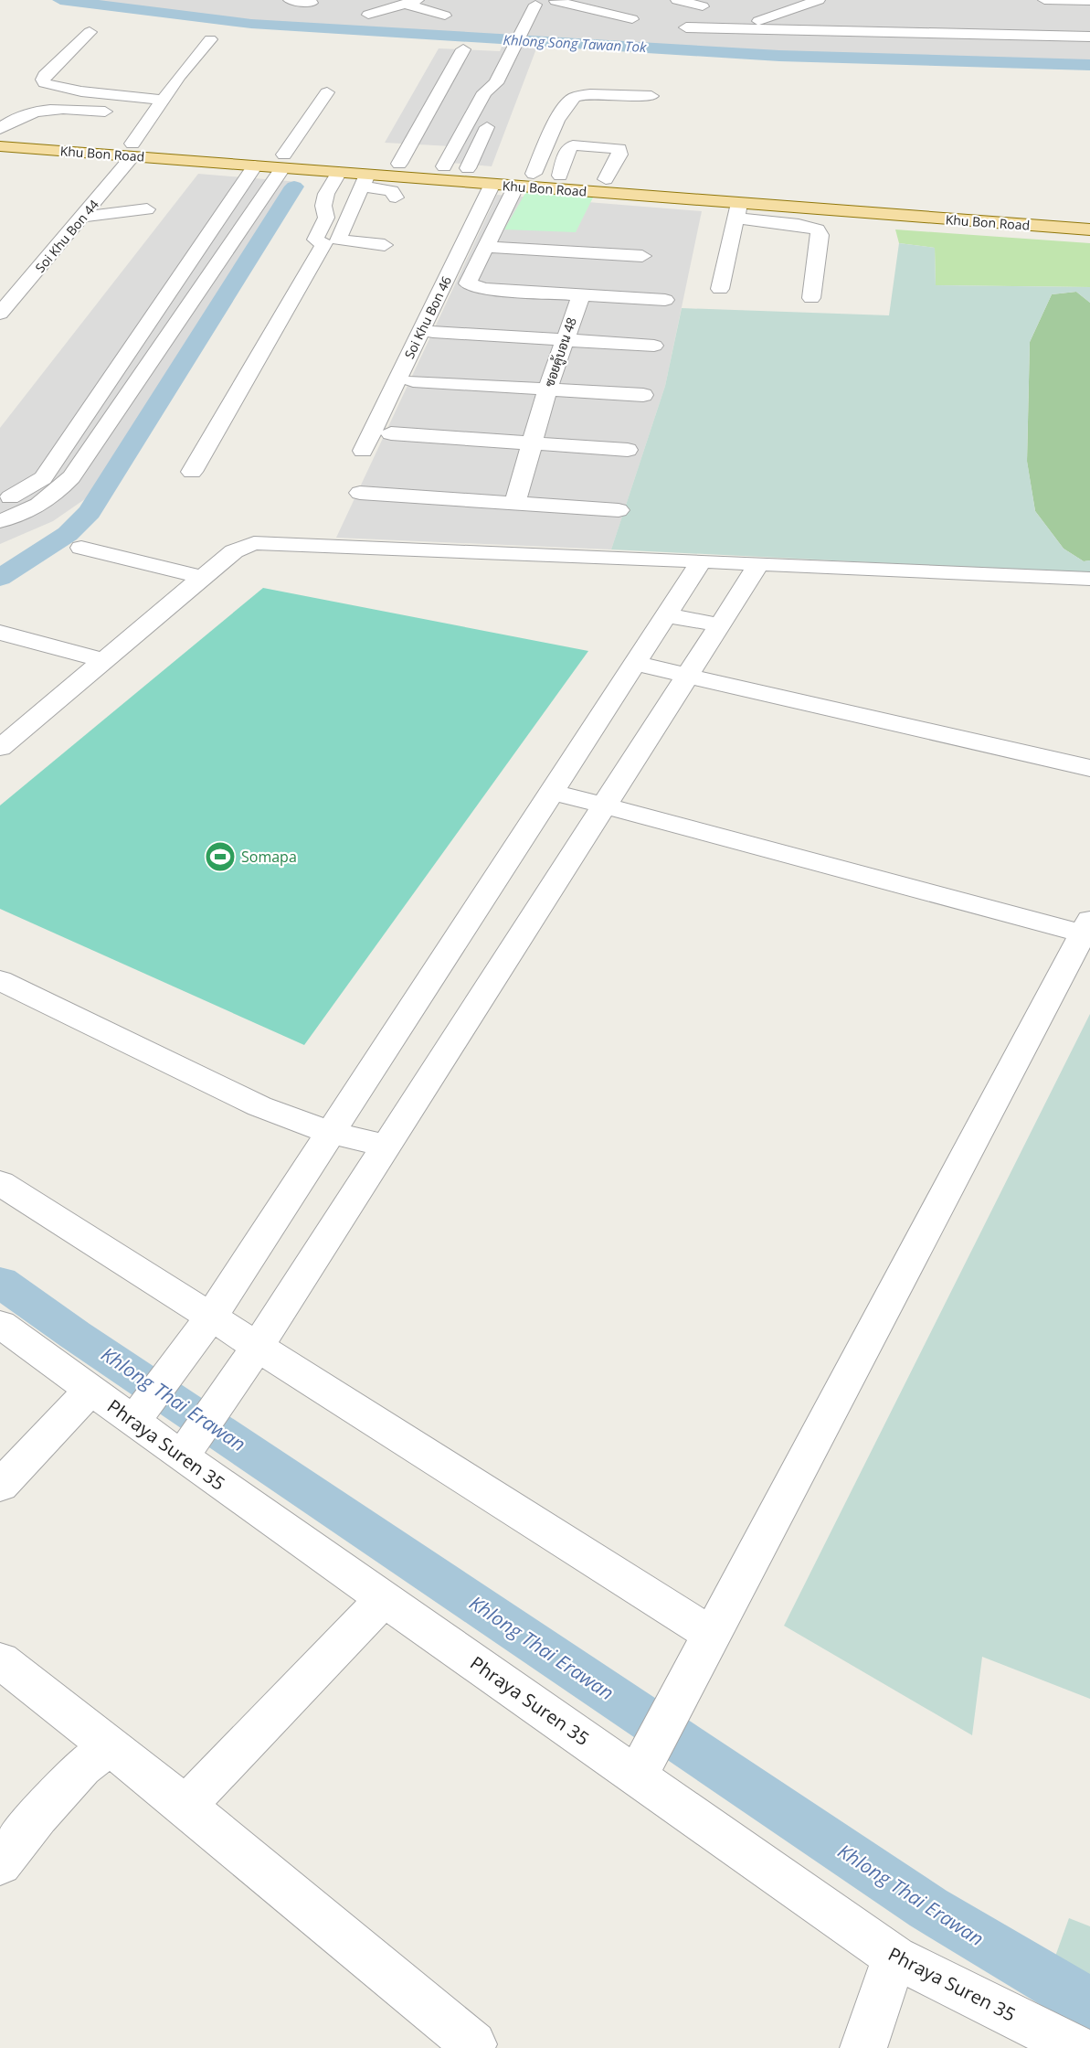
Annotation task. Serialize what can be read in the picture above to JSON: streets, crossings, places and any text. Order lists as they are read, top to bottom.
{
  "streets": {
    "main road": ["Khu Bon Road"],
    "street": [
      "Soi Khu Bon 44",
      "Soi Khu Bon 46",
      "ซอยคู้บอน 48",
      "Phraya Suren 35"
    ]
  },
  "crossings": [
    ["Khu Bon Road", "Soi Khu Bon 44"],
    ["Khu Bon Road", "Soi Khu Bon 46"]
  ],
  "water": ["Khlong Song Tawan Tok", "Khlong Thai Erawan"],
  "places": {
    "sports": ["Somapa"]
  }
}
